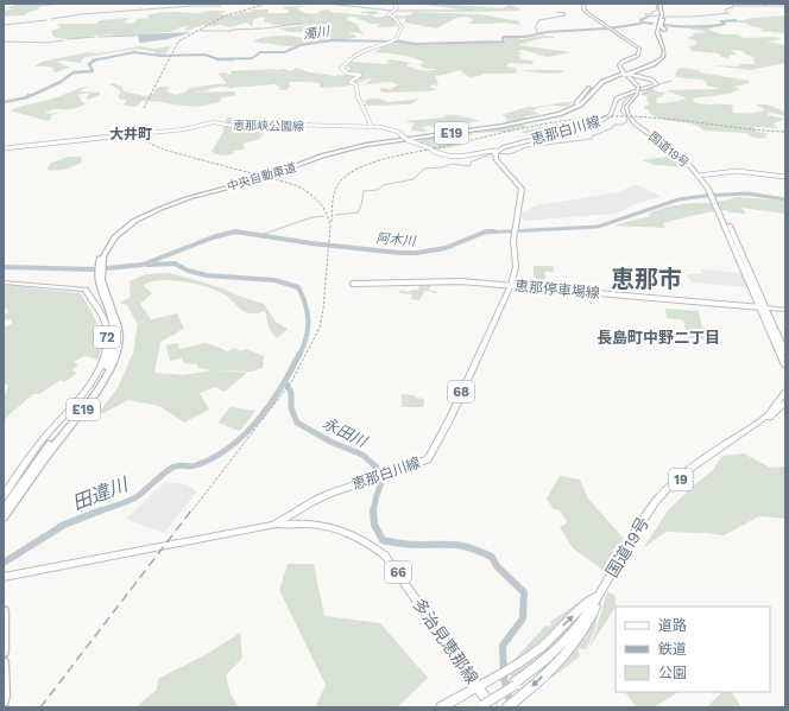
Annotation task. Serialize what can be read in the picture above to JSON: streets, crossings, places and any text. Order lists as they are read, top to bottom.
{
  "streets": {
    "highway": ["E19", "中央自動車道"],
    "main road": [
      "恵那峡公園線",
      "恵那白川線",
      "国道19号",
      "恵那停車場線",
      "72",
      "68",
      "19",
      "66",
      "多治見恵那線"
    ]
  },
  "crossings": [
    ["恵那峡公園線", "恵那白川線"],
    ["恵那白川線", "国道19号"],
    ["恵那白川線", "恵那停車場線"],
    ["恵那白川線", "多治見恵那線"],
    ["国道19号", "恵那停車場線"],
    ["国道19号", "多治見恵那線"]
  ],
  "districts": ["大井町", "恵那市", "長島町中野二丁目"],
  "water": [
    "濁川",
    "阿木川",
    "永田川",
    "田違川"
  ],
  "legend": ["道路", "鉄道", "公園"]
}
